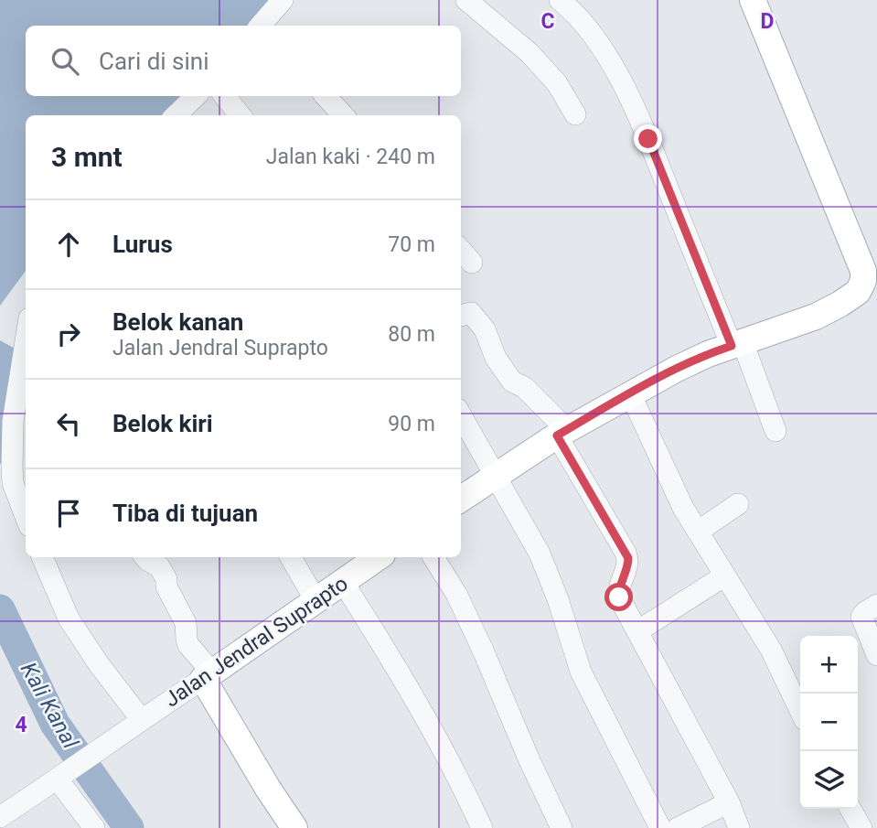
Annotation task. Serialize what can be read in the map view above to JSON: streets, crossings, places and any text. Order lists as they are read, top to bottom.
{
  "streets": {
    "main road": ["Jalan Jendral Suprapto"]
  },
  "water": ["Kali Kanal"],
  "page": {
    "search": "Cari di sini",
    "heading": ["3 mnt", "Jalan kaki · 240 m"],
    "list": [
      ["Lurus", "70 m"],
      ["Belok kanan", "Jalan Jendral Suprapto", "80 m"],
      ["Belok kiri", "90 m"],
      "Tiba di tujuan"
    ],
    "map_buttons": ["+", "−"]
  },
  "grid": {
    "columns": ["C", "D"],
    "rows": ["4"]
  }
}
